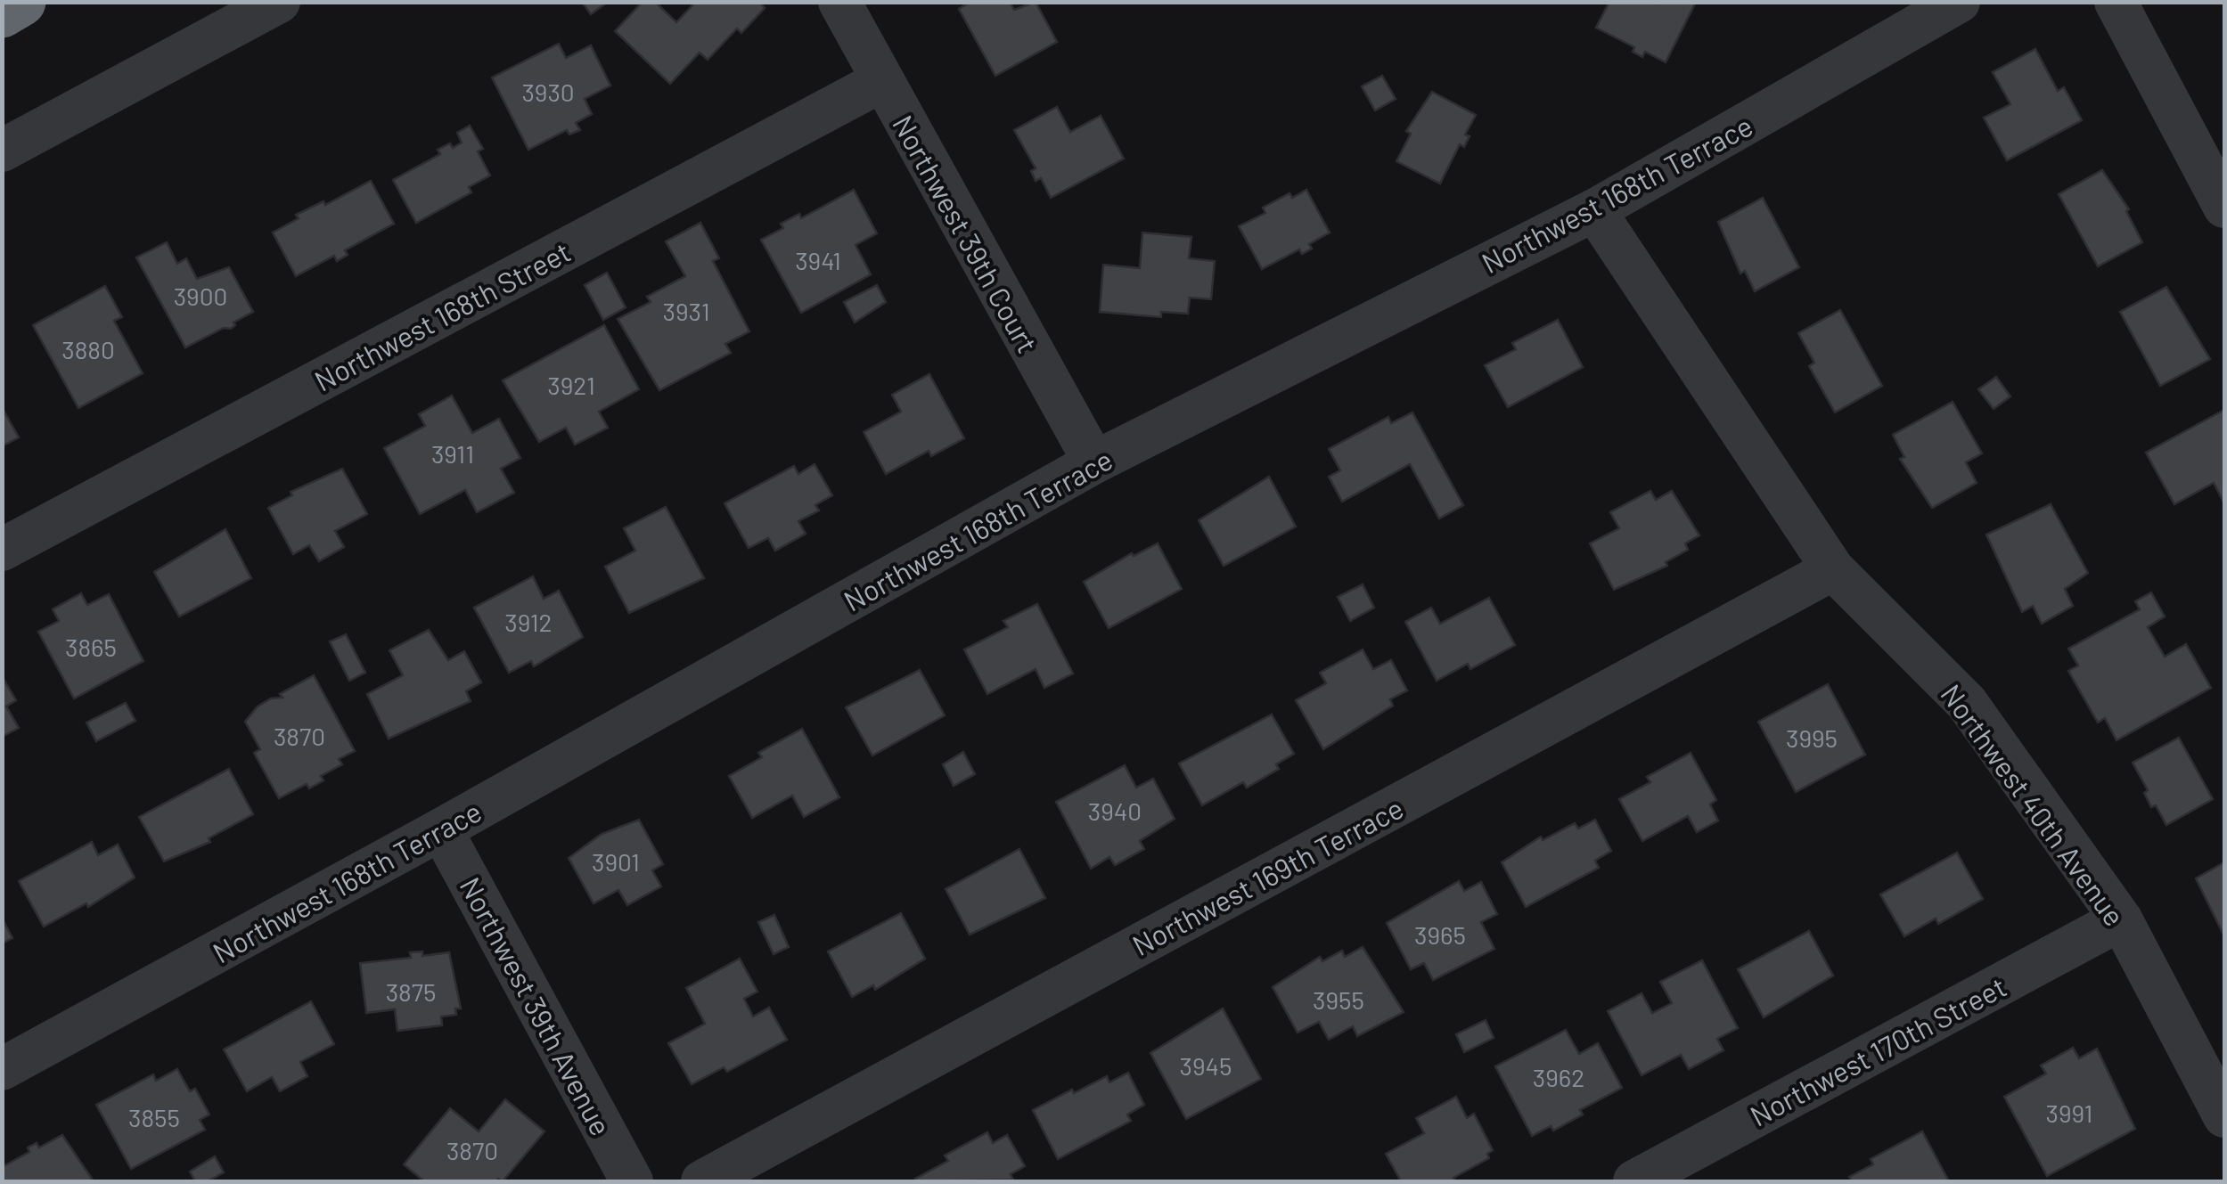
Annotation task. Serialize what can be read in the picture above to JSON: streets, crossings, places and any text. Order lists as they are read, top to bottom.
{
  "streets": {
    "street": [
      "Northwest 168th Terrace",
      "Northwest 39th Court",
      "Northwest 168th Street",
      "Northwest 40th Avenue",
      "Northwest 169th Terrace",
      "Northwest 39th Avenue",
      "Northwest 170th Street"
    ]
  },
  "crossings": [
    ["Northwest 168th Terrace", "Northwest 39th Court"],
    ["Northwest 168th Terrace", "Northwest 40th Avenue"],
    ["Northwest 168th Terrace", "Northwest 39th Avenue"],
    ["Northwest 39th Court", "Northwest 168th Street"],
    ["Northwest 40th Avenue", "Northwest 169th Terrace"],
    ["Northwest 40th Avenue", "Northwest 170th Street"]
  ],
  "house_numbers": [
    "3930",
    "3941",
    "3900",
    "3931",
    "3880",
    "3921",
    "3911",
    "3912",
    "3865",
    "3870",
    "3995",
    "3940",
    "3901",
    "3965",
    "3875",
    "3955",
    "3945",
    "3962",
    "3991",
    "3855",
    "3870"
  ]
}
